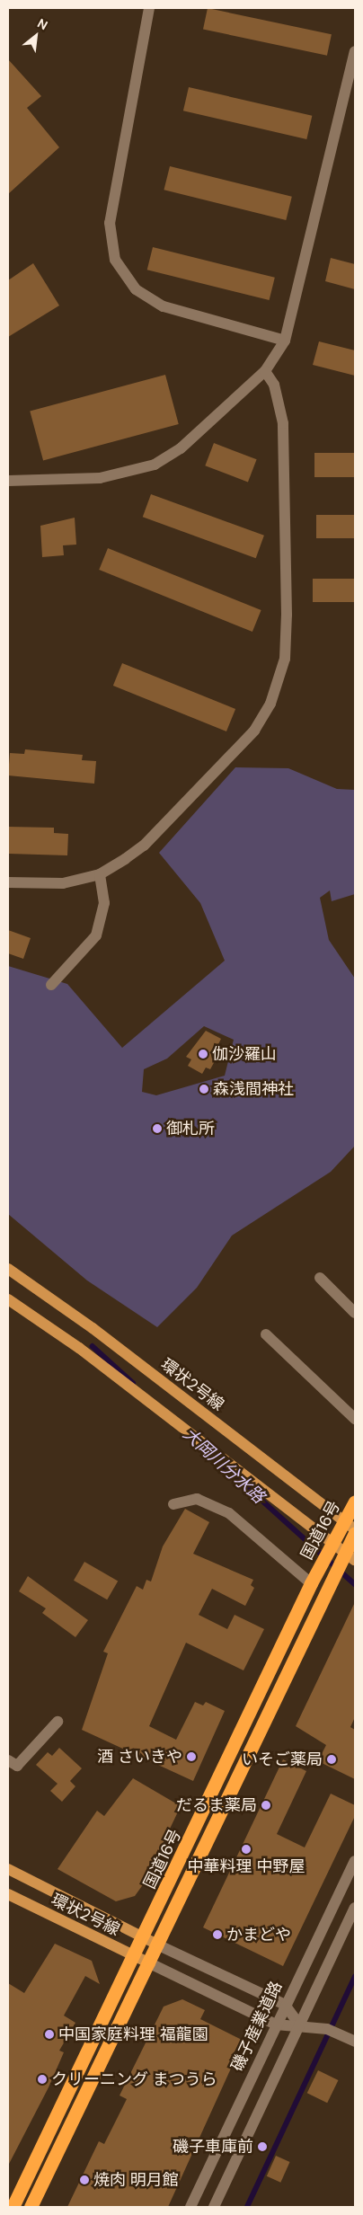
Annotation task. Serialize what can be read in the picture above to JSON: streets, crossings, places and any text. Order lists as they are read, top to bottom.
{
  "streets": {
    "highway": ["国道16号"],
    "main road": ["環状2号線"],
    "street": ["磯子産業道路"]
  },
  "crossings": [
    ["環状2号線", "国道16号"]
  ],
  "water": ["大岡川分水路"],
  "places": [
    "伽沙羅山",
    "森浅間神社",
    "御札所",
    "酒 さいきや",
    "いそご薬局",
    "だるま薬局",
    "中華料理 中野屋",
    "かまどや",
    "中国家庭料理 福龍園",
    "クリーニング まつうら",
    "磯子車庫前",
    "焼肉 明月館"
  ],
  "north": "top right"
}
